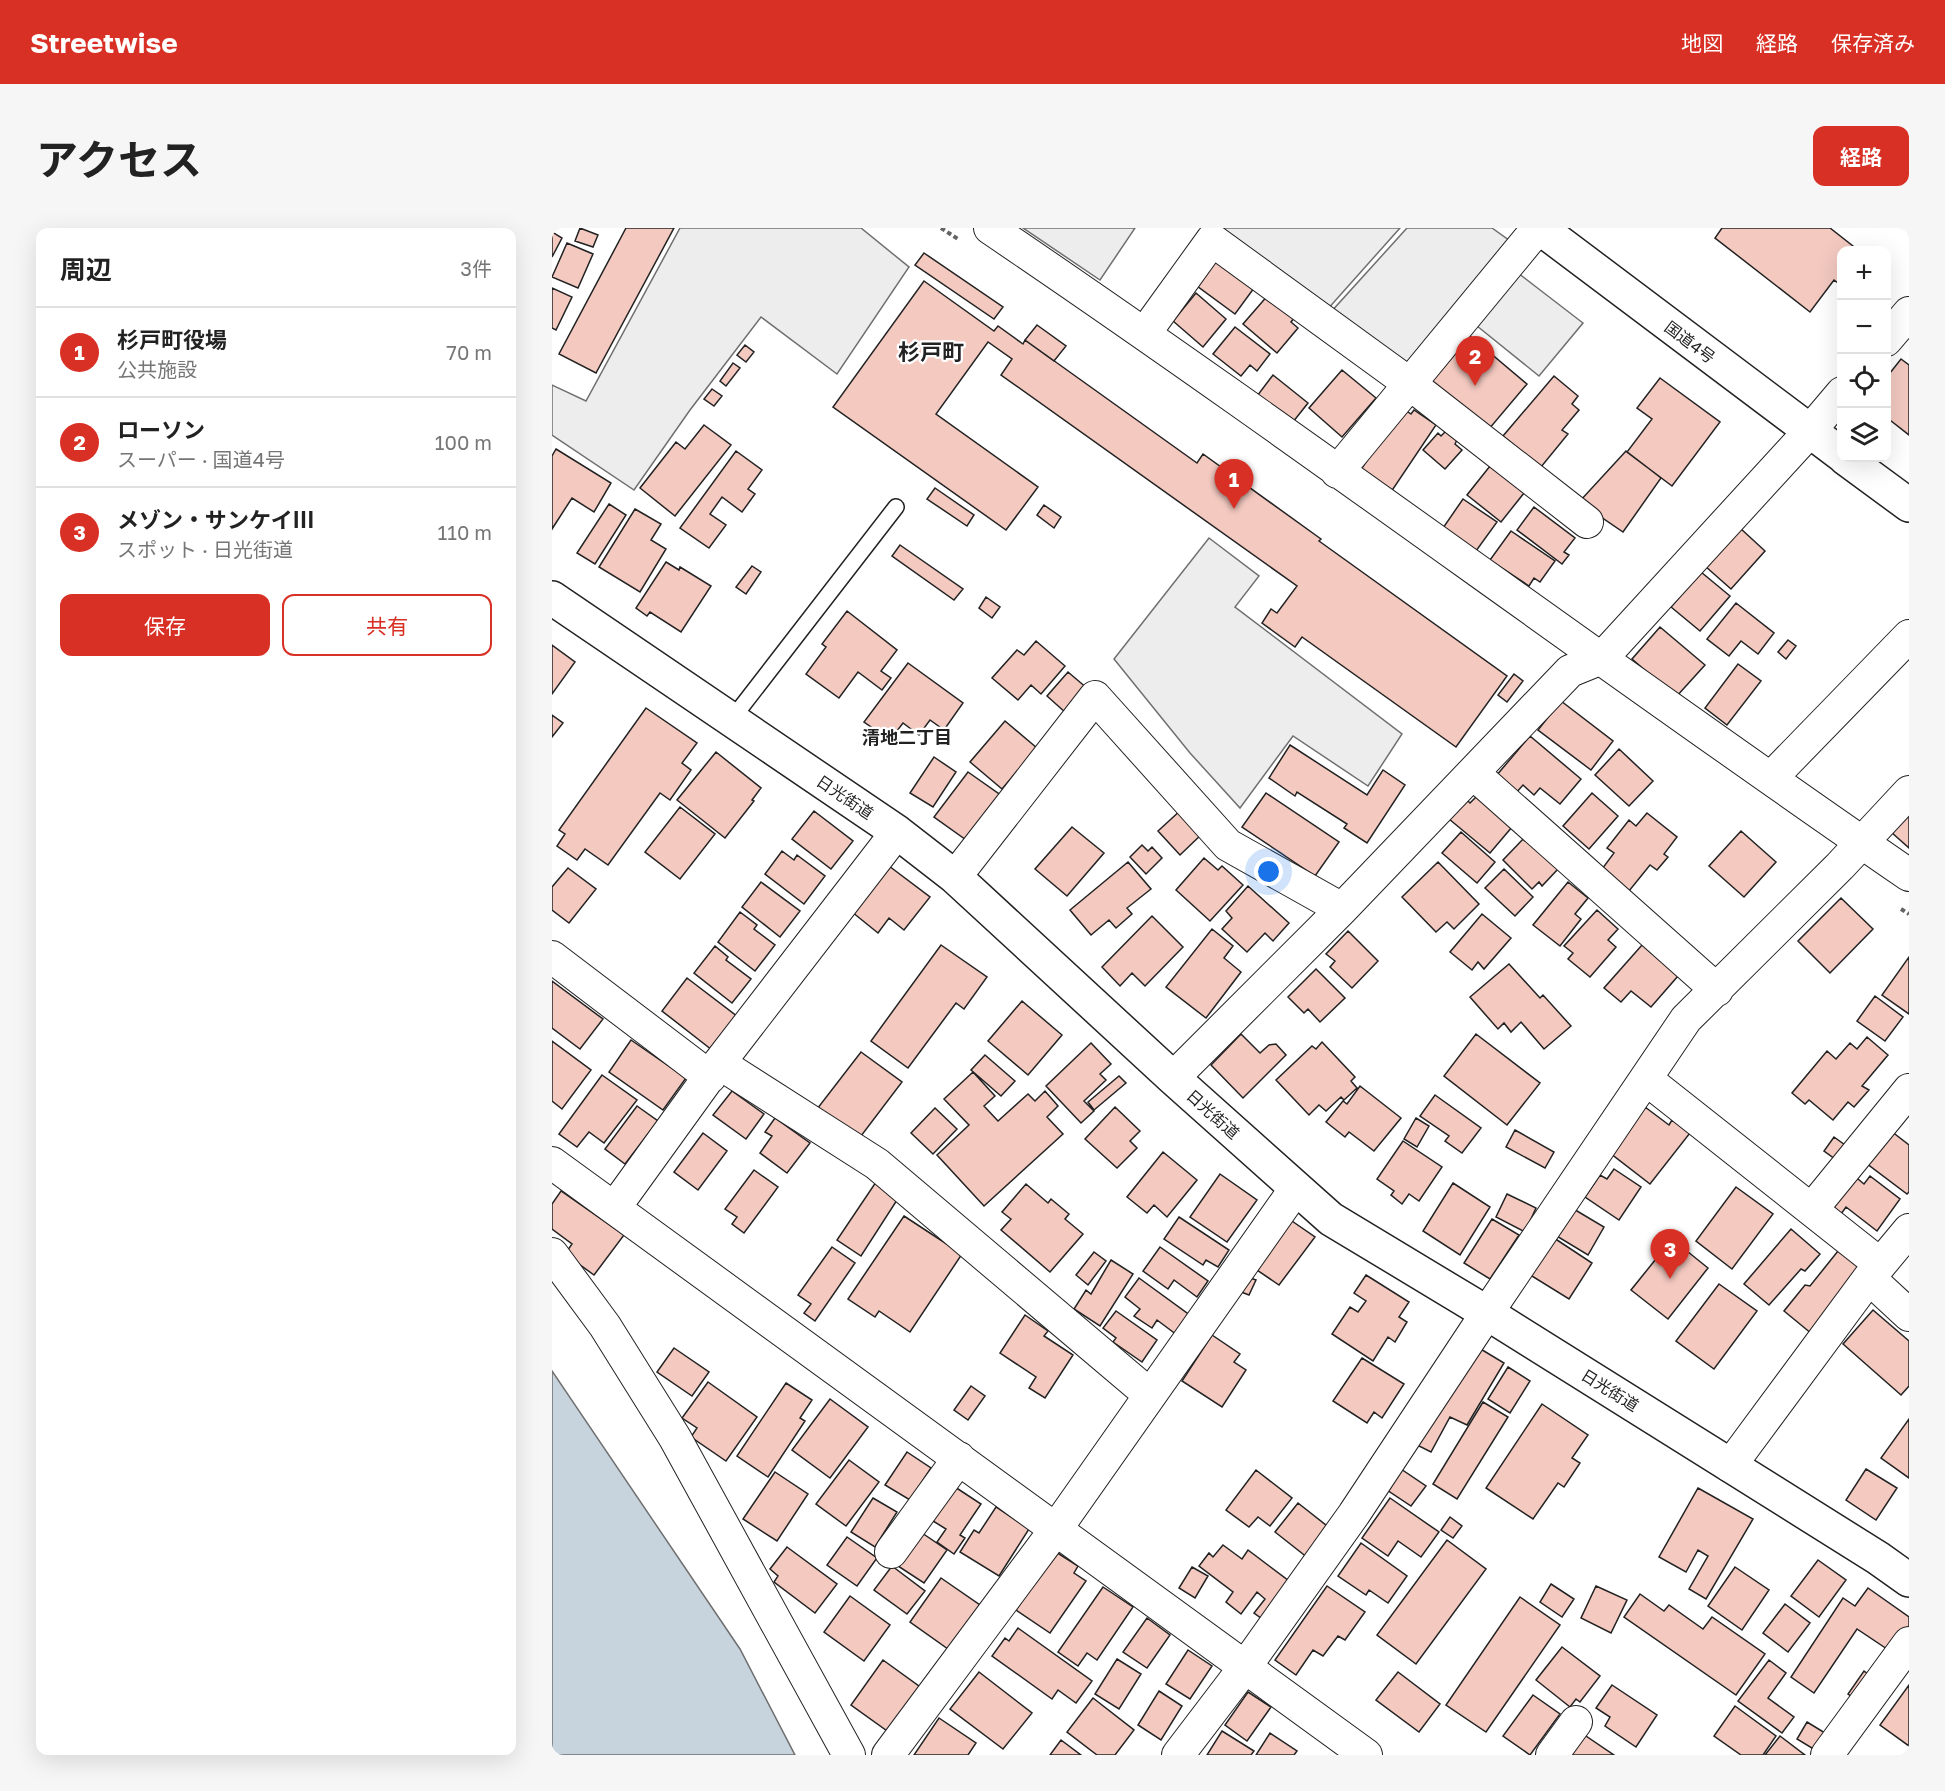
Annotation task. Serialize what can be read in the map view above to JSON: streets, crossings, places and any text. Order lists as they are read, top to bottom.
{
  "streets": {
    "main road": ["国道4号", "日光街道"]
  },
  "districts": ["杉戸町", "清地二丁目"],
  "page": {
    "header": "Streetwise",
    "nav": ["地図", "経路", "保存済み"],
    "title": "アクセス",
    "buttons": [
      "経路",
      ["保存", "共有"]
    ],
    "heading": ["周辺", "3件"],
    "map_buttons": ["+", "−"],
    "list": [
      {
        "mark": "1",
        "name": "杉戸町役場",
        "note": "公共施設",
        "value": "70 m"
      },
      {
        "mark": "2",
        "name": "ローソン",
        "note": "スーパー · 国道4号",
        "value": "100 m"
      },
      {
        "mark": "3",
        "name": "メゾン・サンケイⅢ",
        "note": "スポット · 日光街道",
        "value": "110 m"
      }
    ],
    "pins": ["2", "1", "3"]
  }
}
